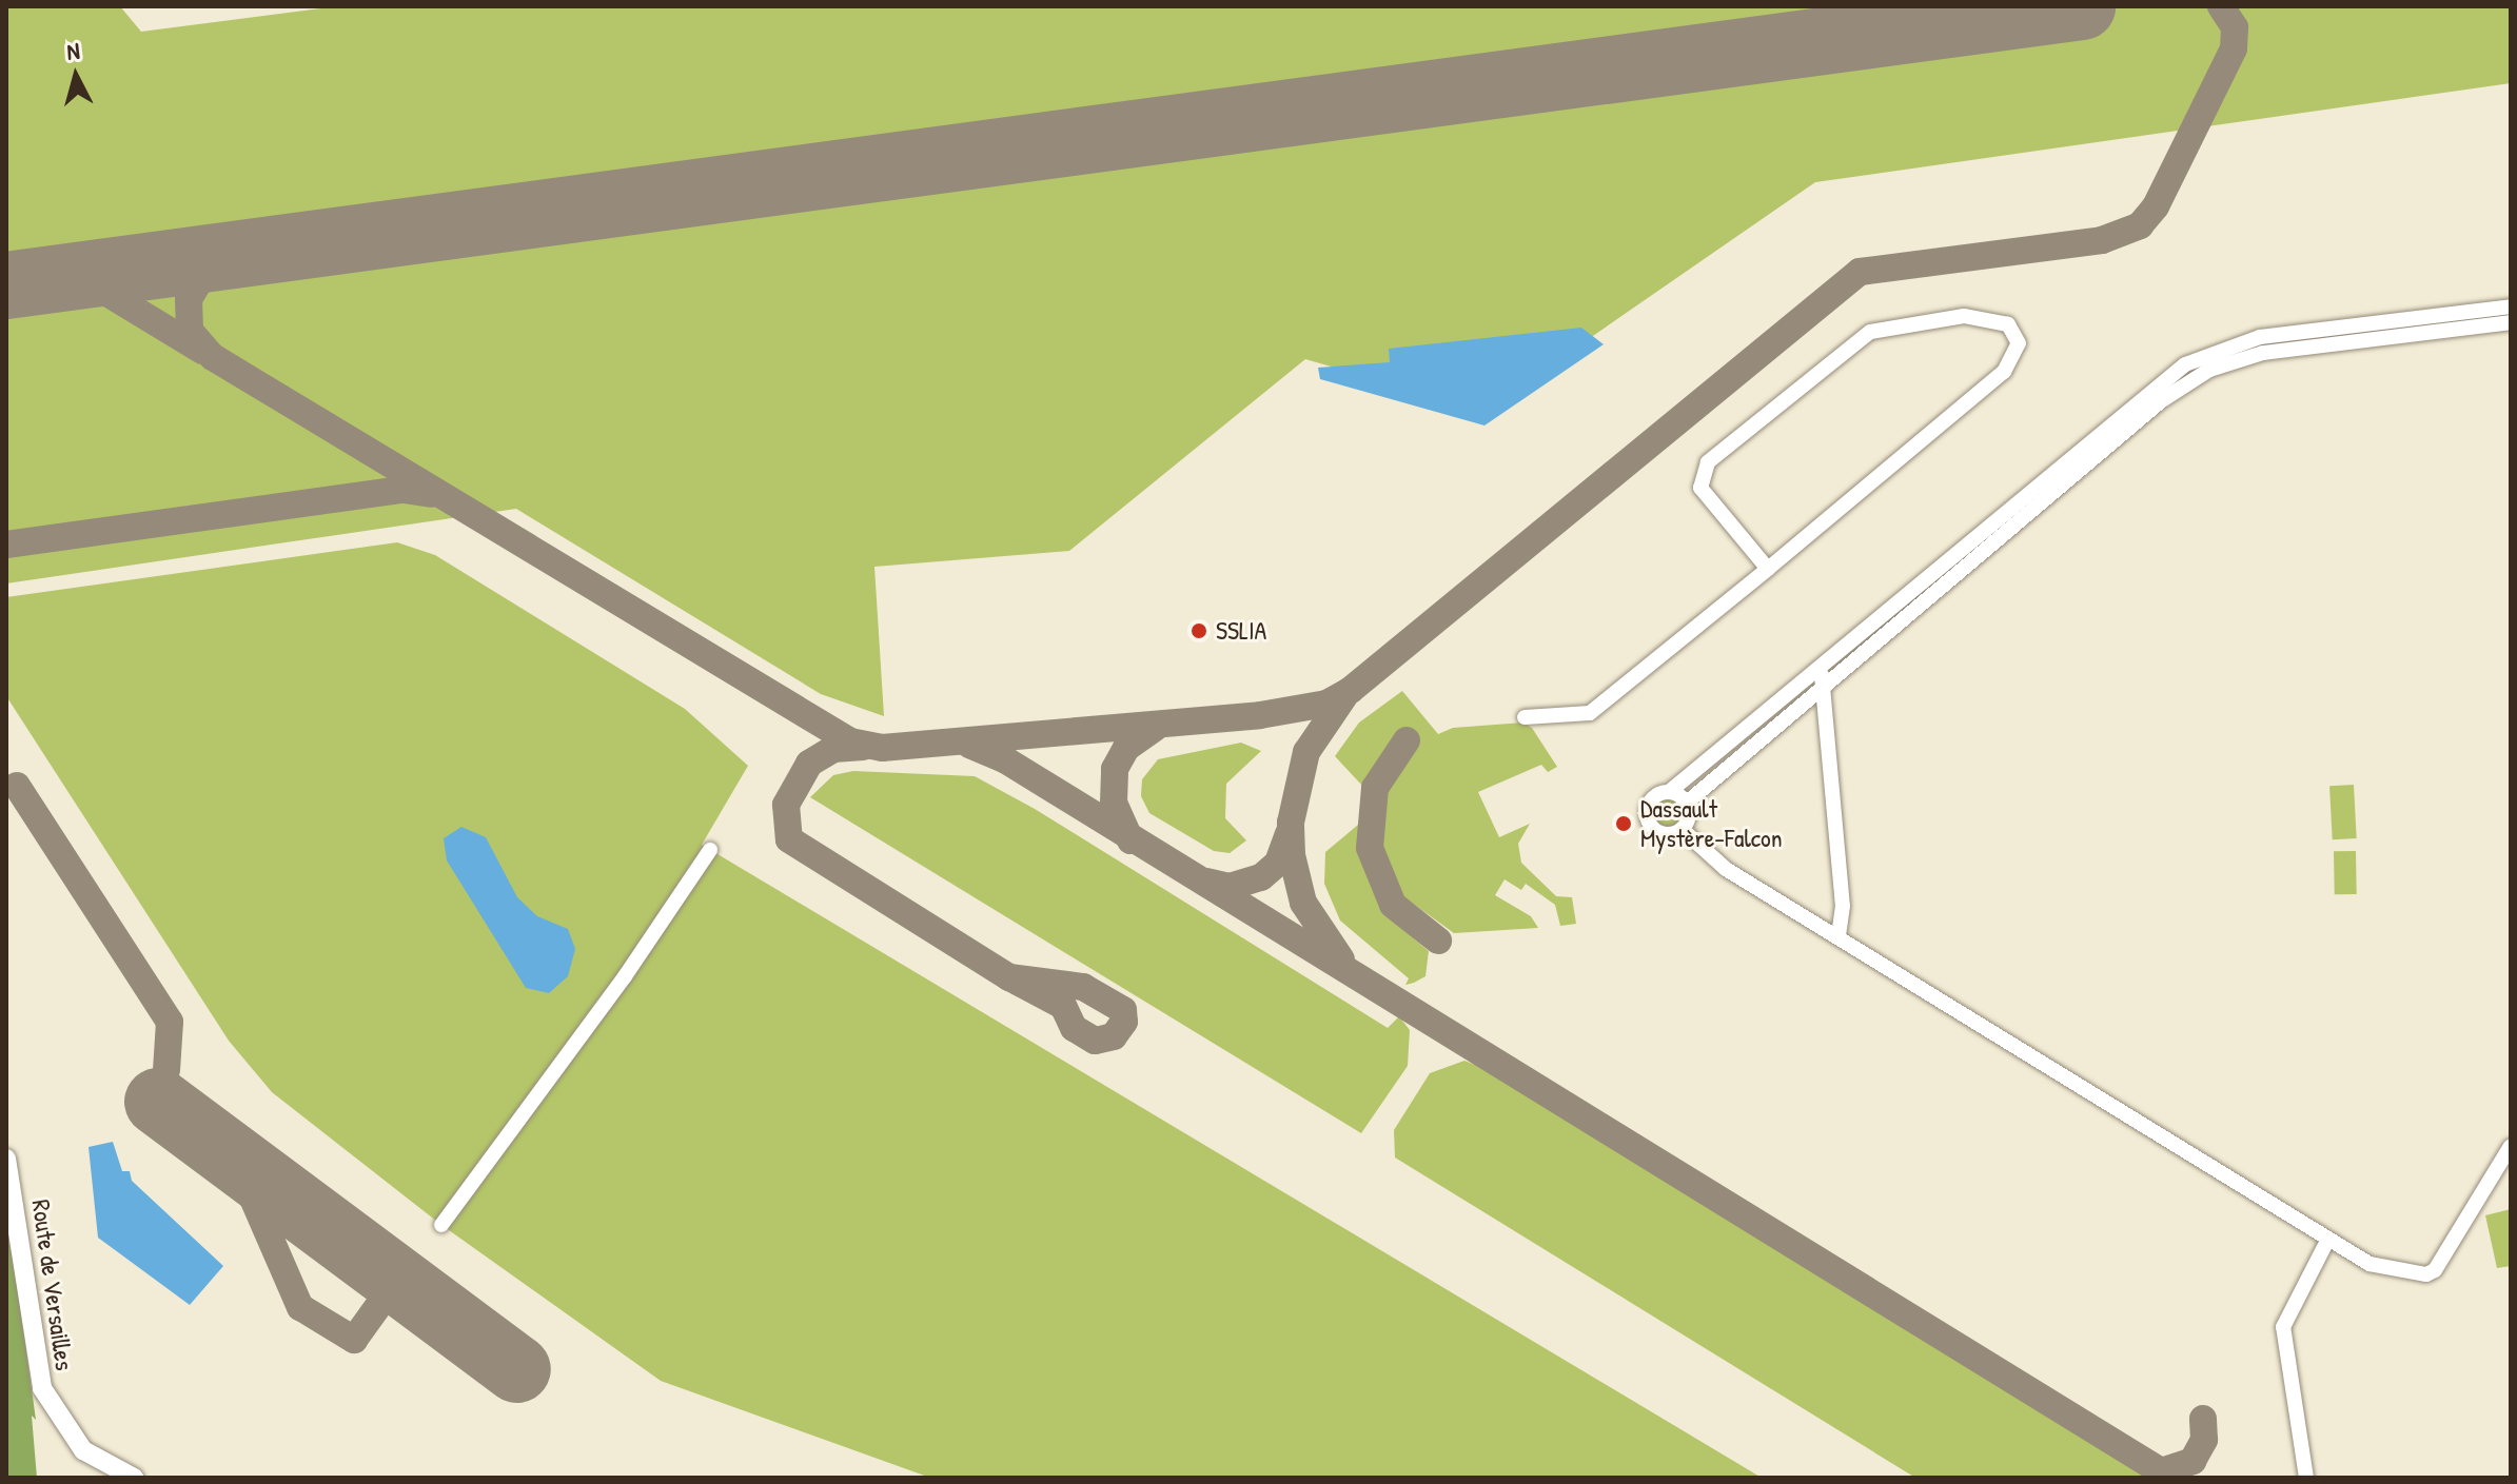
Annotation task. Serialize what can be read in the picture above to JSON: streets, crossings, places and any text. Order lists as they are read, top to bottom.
{
  "streets": {
    "main road": ["Route de Versailles"]
  },
  "places": ["SSLIA", "Dassault Mystère-Falcon"],
  "north": "top"
}
